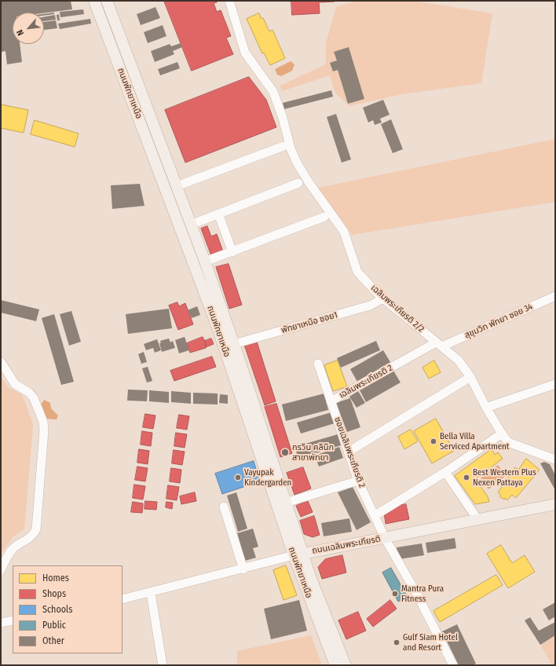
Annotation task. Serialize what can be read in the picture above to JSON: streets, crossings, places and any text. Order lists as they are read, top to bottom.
{
  "streets": {
    "main road": ["ถนนพัทยาเหนือ", "ถนนเฉลิมพระเกียรติ"],
    "street": [
      "เฉลิมพระเกียรติ 2/2",
      "สุขุมวิท พัทยา ซอย 34",
      "พัทยาเหนือ ซอย1",
      "เฉลิมพระเกียรติ 2",
      "ซอยเฉลิมพระเกียรติ 2"
    ]
  },
  "crossings": [
    ["ถนนพัทยาเหนือ", "พัทยาเหนือ ซอย1"],
    ["ถนนพัทยาเหนือ", "ถนนเฉลิมพระเกียรติ"],
    ["เฉลิมพระเกียรติ 2/2", "สุขุมวิท พัทยา ซอย 34"],
    ["เฉลิมพระเกียรติ 2/2", "พัทยาเหนือ ซอย1"],
    ["เฉลิมพระเกียรติ 2/2", "เฉลิมพระเกียรติ 2"],
    ["สุขุมวิท พัทยา ซอย 34", "เฉลิมพระเกียรติ 2"],
    ["เฉลิมพระเกียรติ 2", "ซอยเฉลิมพระเกียรติ 2"],
    ["ซอยเฉลิมพระเกียรติ 2", "ถนนเฉลิมพระเกียรติ"]
  ],
  "places": [
    "Bella Villa Serviced Apartment",
    "กรวิน คลินิก สาขาพัทยา",
    "Vayupak Kindergarden",
    "Best Western Plus Nexen Pattaya",
    "Mantra Pura Fitness",
    "Gulf Siam Hotel and Resort"
  ],
  "legend": [
    "Homes",
    "Shops",
    "Schools",
    "Public",
    "Other"
  ],
  "north": "bottom left"
}
